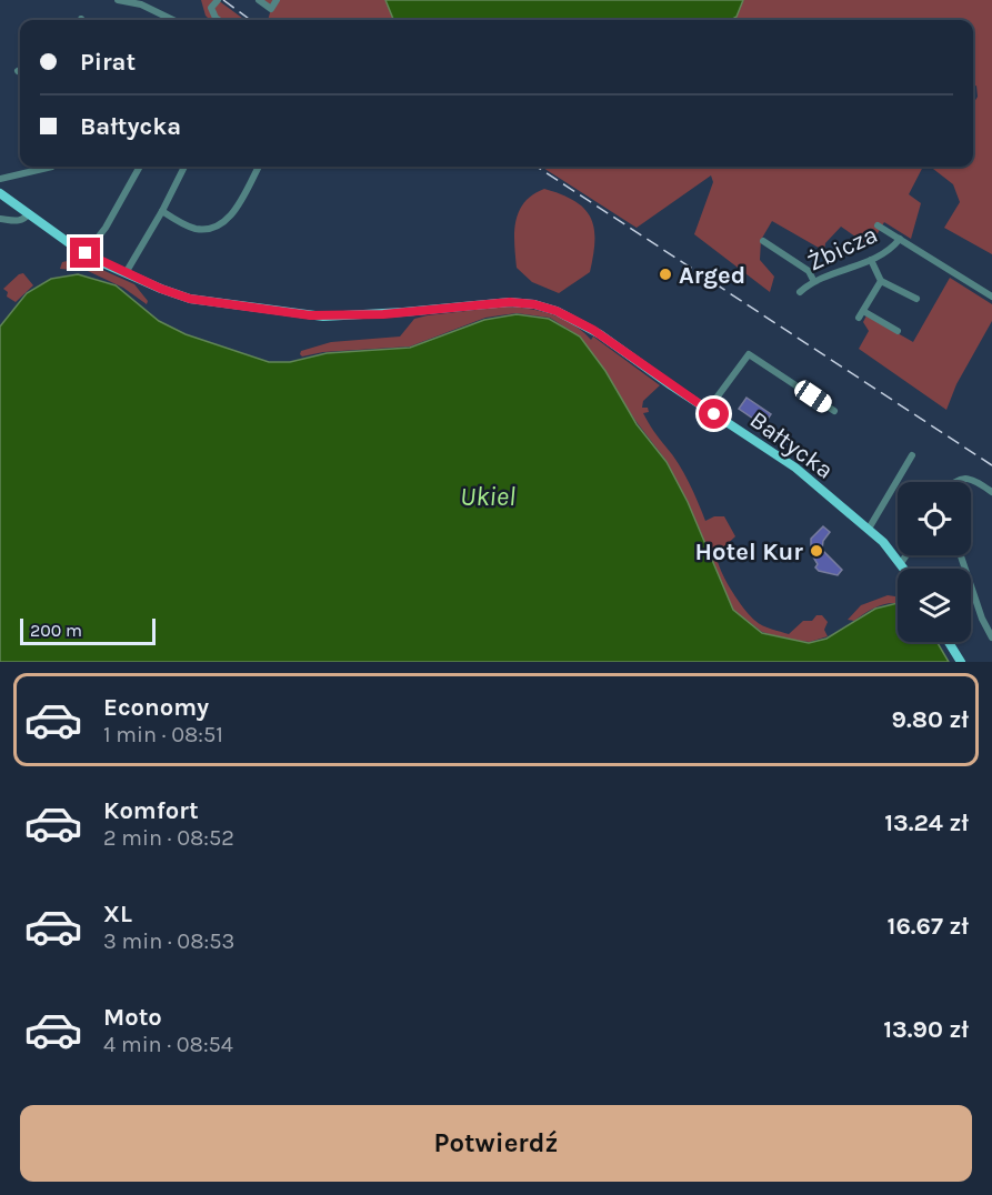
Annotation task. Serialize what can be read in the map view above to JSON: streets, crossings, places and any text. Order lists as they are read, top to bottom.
{
  "streets": {
    "main road": ["Bałtycka"],
    "street": ["Żbicza"]
  },
  "water": ["Ukiel"],
  "places": ["Arged", "Hotel Kur"],
  "scale_bar": "200 m",
  "page": {
    "banner": ["Pirat", "Bałtycka"],
    "scale": "200 m",
    "list": [
      {
        "name": "Economy",
        "note": "1 min · 08:51",
        "value": "9.80 zł"
      },
      {
        "name": "Komfort",
        "note": "2 min · 08:52",
        "value": "13.24 zł"
      },
      {
        "name": "XL",
        "note": "3 min · 08:53",
        "value": "16.67 zł"
      },
      {
        "name": "Moto",
        "note": "4 min · 08:54",
        "value": "13.90 zł"
      }
    ],
    "buttons": "Potwierdź"
  }
}
